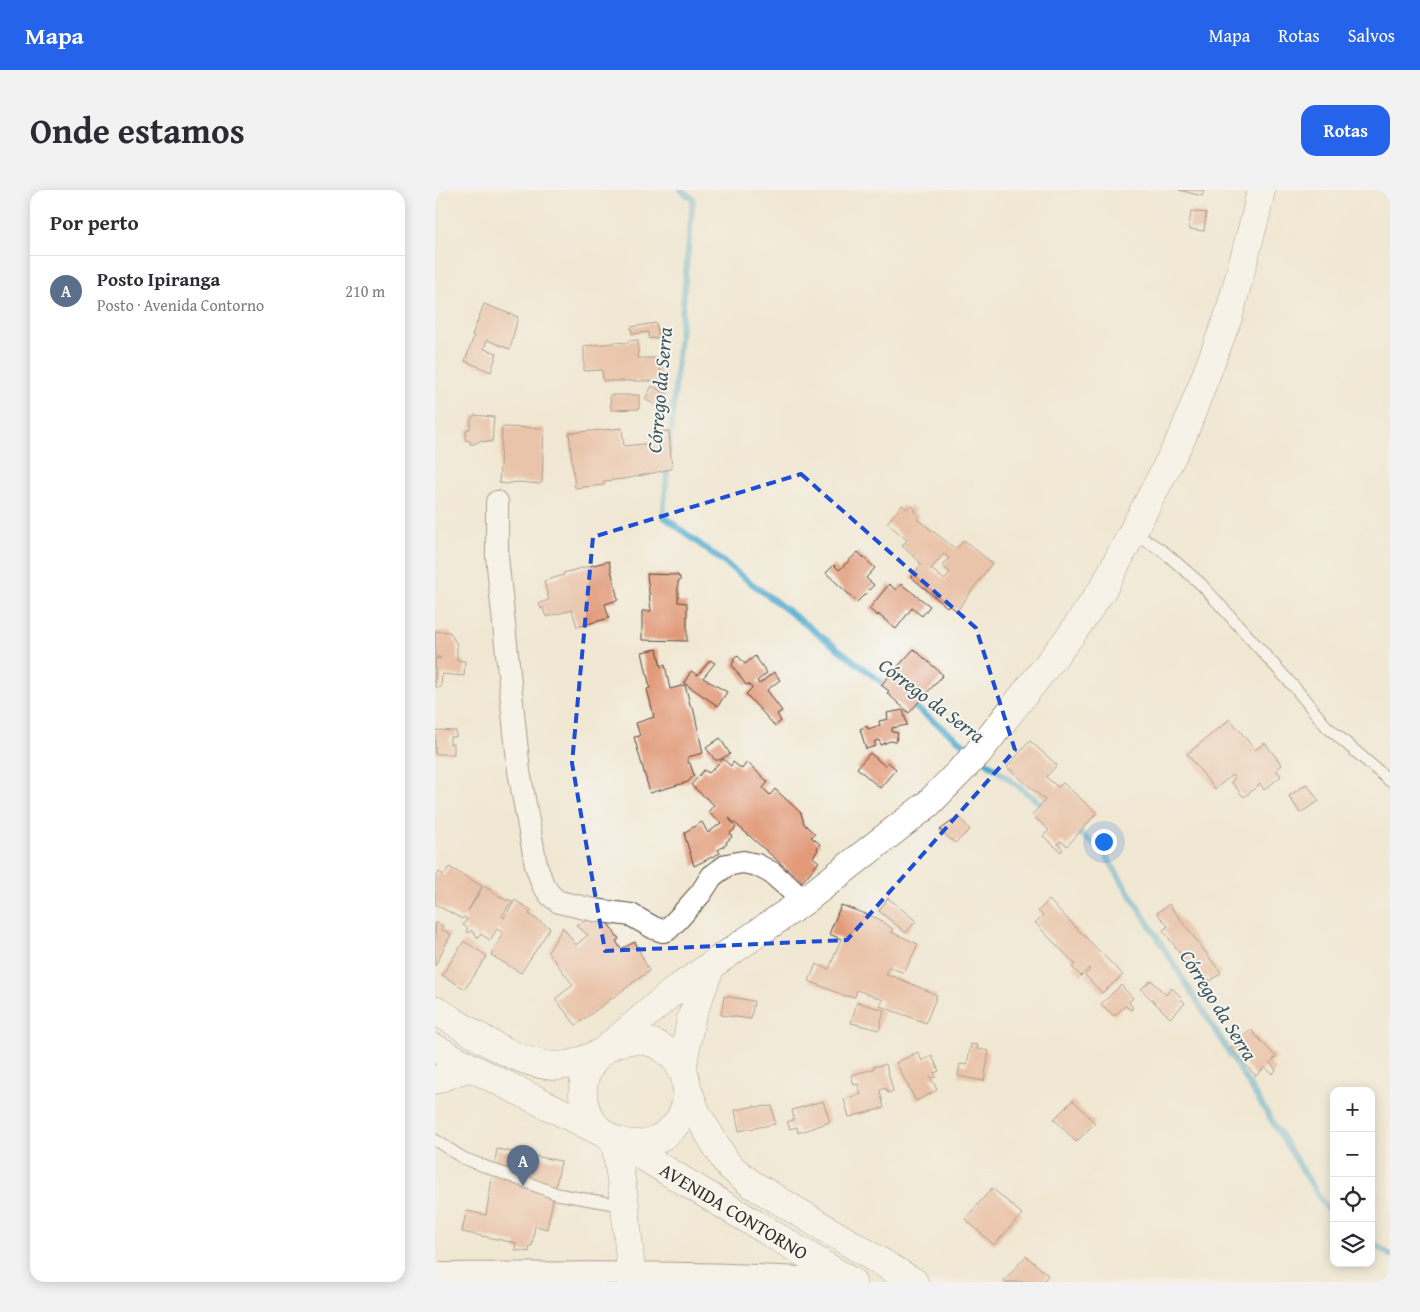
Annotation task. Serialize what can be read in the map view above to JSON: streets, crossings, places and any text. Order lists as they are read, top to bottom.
{
  "streets": {
    "main road": ["AVENIDA CONTORNO"]
  },
  "water": ["Córrego da Serra"],
  "page": {
    "header": "Mapa",
    "nav": ["Mapa", "Rotas", "Salvos"],
    "title": "Onde estamos",
    "buttons": "Rotas",
    "heading": "Por perto",
    "list": [
      {
        "mark": "A",
        "name": "Posto Ipiranga",
        "note": "Posto · Avenida Contorno",
        "value": "210 m"
      }
    ],
    "map_buttons": ["+", "−"],
    "pins": "A"
  }
}
